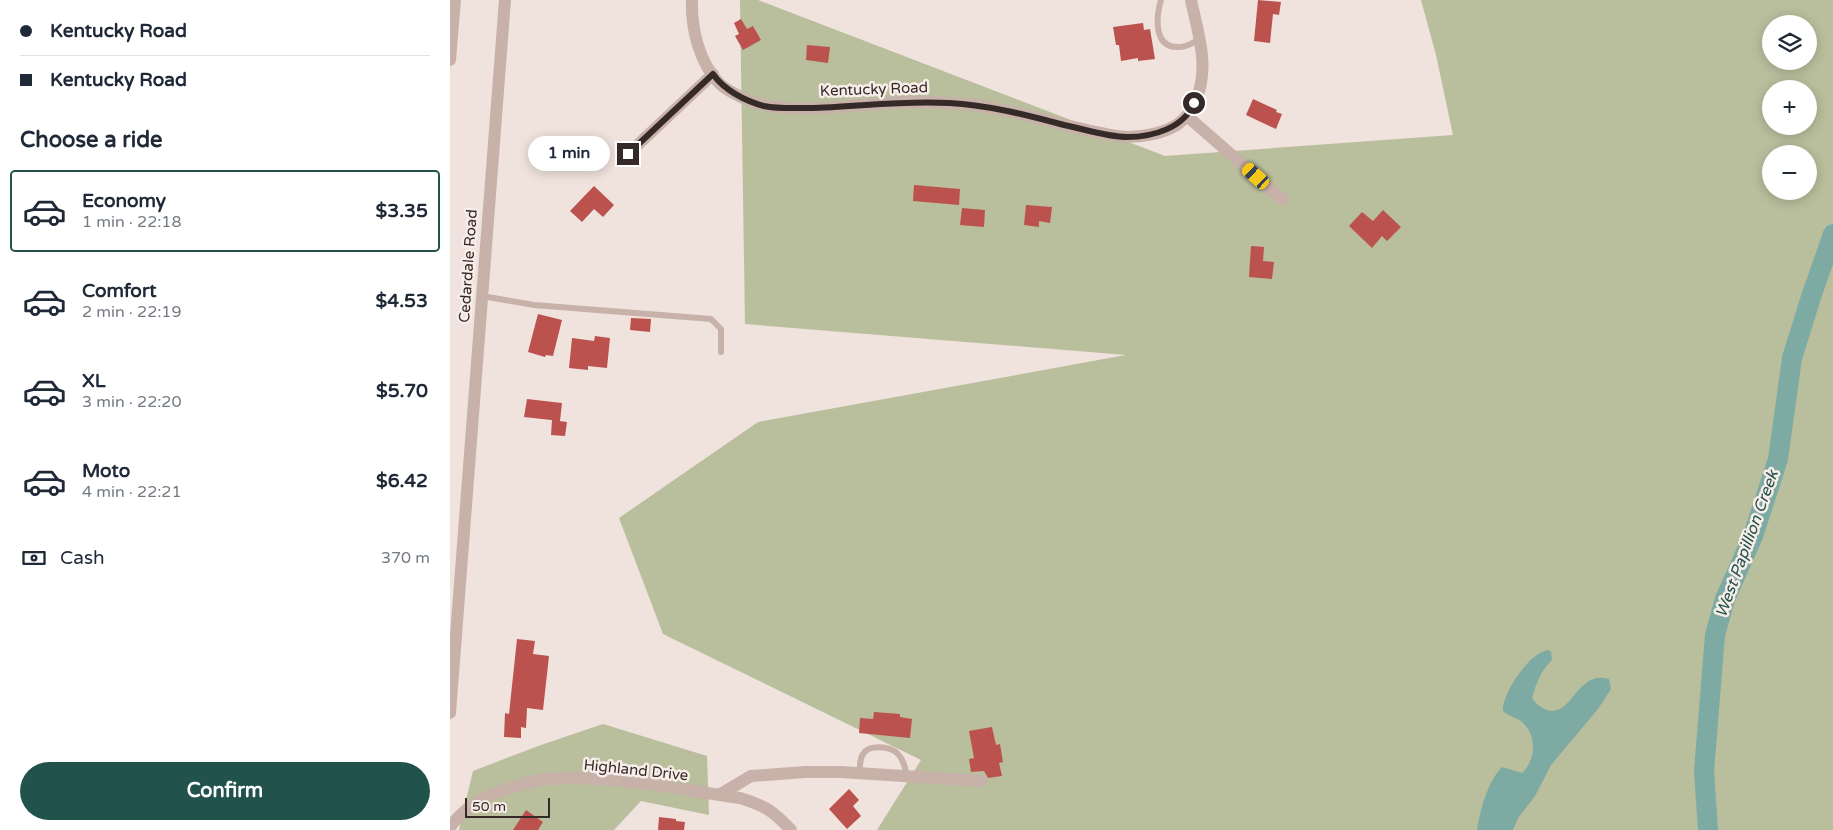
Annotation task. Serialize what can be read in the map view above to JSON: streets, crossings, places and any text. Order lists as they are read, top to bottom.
{
  "streets": {
    "street": ["Kentucky Road", "Cedardale Road", "Highland Drive"]
  },
  "water": ["West Papillion Creek"],
  "scale_bar": "50 m",
  "page": {
    "banner": ["Kentucky Road", "Kentucky Road"],
    "map_buttons": ["+", "−"],
    "heading": "Choose a ride",
    "bubble": "1 min",
    "list": [
      {
        "name": "Economy",
        "note": "1 min · 22:18",
        "value": "$3.35"
      },
      {
        "name": "Comfort",
        "note": "2 min · 22:19",
        "value": "$4.53"
      },
      {
        "name": "XL",
        "note": "3 min · 22:20",
        "value": "$5.70"
      },
      {
        "name": "Moto",
        "note": "4 min · 22:21",
        "value": "$6.42"
      }
    ],
    "pay": ["Cash", "370 m"],
    "buttons": "Confirm",
    "scale": "50 m"
  }
}
